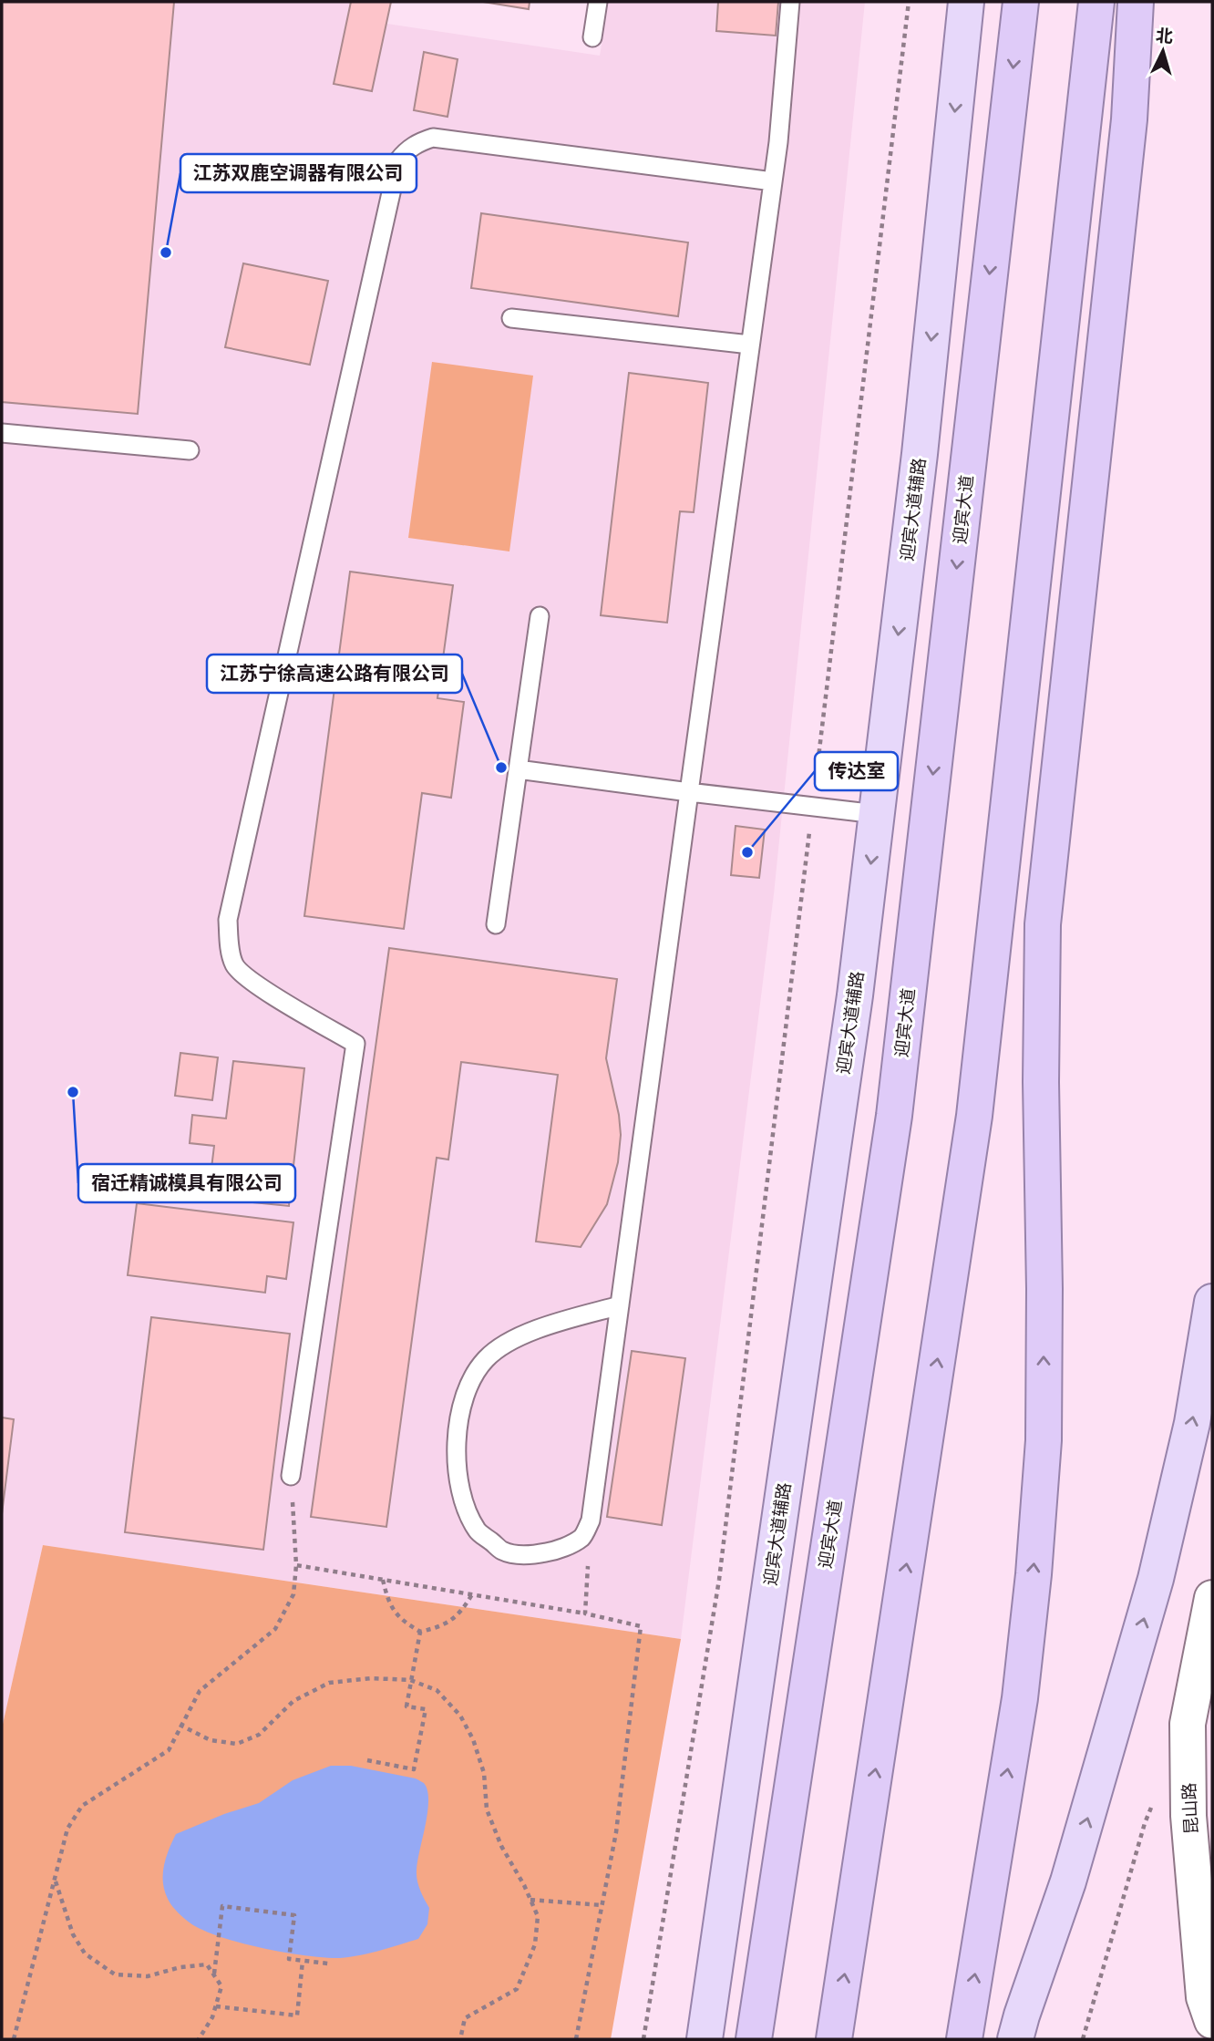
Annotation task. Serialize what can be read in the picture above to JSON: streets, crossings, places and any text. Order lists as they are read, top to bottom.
{
  "streets": {
    "highway": ["迎宾大道"],
    "main road": ["迎宾大道辅路"],
    "street": ["昆山路"]
  },
  "one_way": ["迎宾大道辅路"],
  "places": [
    "江苏双鹿空调器有限公司",
    "江苏宁徐高速公路有限公司",
    "传达室",
    "宿迁精诚模具有限公司"
  ],
  "north": "top"
}
